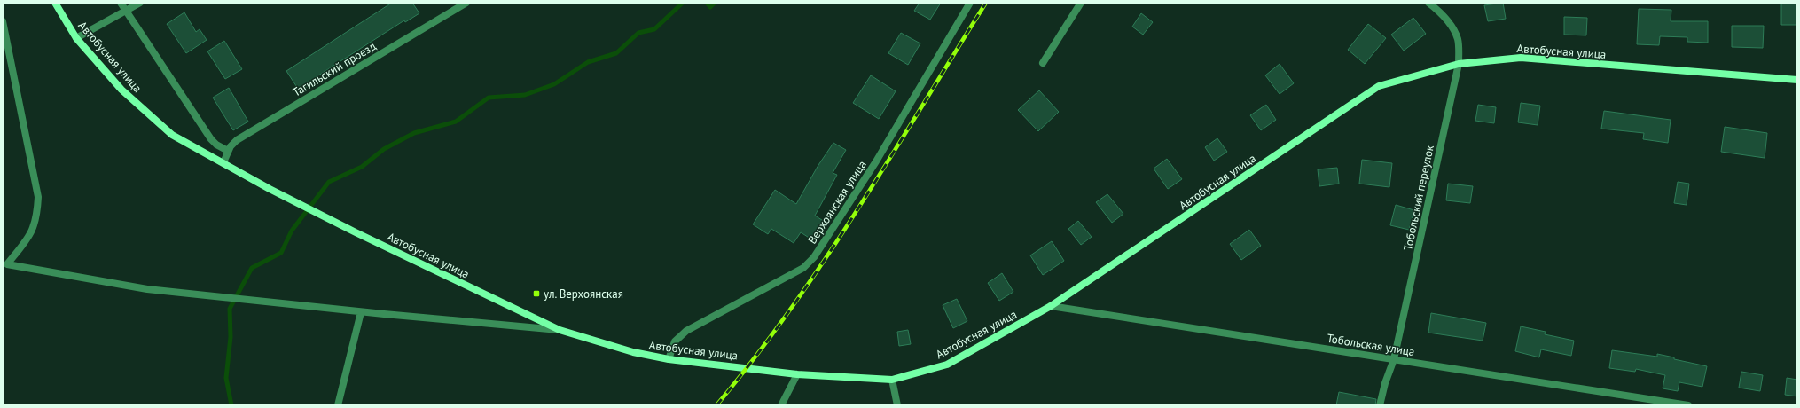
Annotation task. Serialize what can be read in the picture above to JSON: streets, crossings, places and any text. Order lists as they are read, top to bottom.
{
  "streets": {
    "street": [
      "Автобусная улица",
      "Тагильский проезд",
      "Тобольский переулок",
      "Верхоянская улица",
      "Тобольская улица"
    ]
  },
  "crossings": [
    ["Автобусная улица", "Тагильский проезд"],
    ["Автобусная улица", "Тобольский переулок"],
    ["Автобусная улица", "Верхоянская улица"],
    ["Автобусная улица", "Тобольская улица"],
    ["Тобольский переулок", "Тобольская улица"]
  ],
  "places": {
    "transit": ["ул. Верхоянская"]
  }
}
